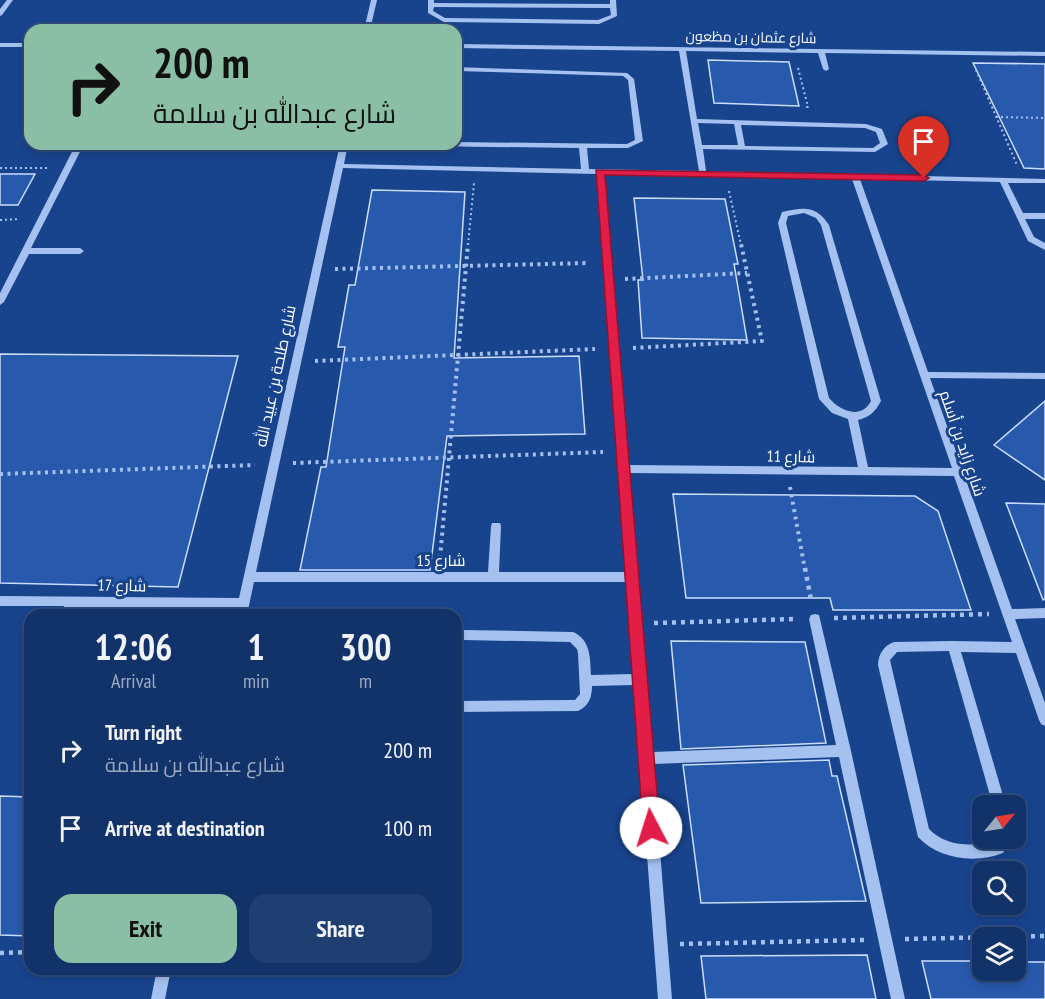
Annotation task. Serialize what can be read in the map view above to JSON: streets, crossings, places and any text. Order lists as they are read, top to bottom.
{
  "streets": {
    "street": [
      "شارع عثمان بن مظعون",
      "شارع طلحة بن عبيد الله",
      "شارع زايد بن أسلم",
      "شارع 11",
      "شارع 15",
      "شارع 17"
    ]
  },
  "crossings": [
    ["شارع طلحة بن عبيد الله", "شارع 15"],
    ["شارع طلحة بن عبيد الله", "شارع 17"],
    ["شارع زايد بن أسلم", "شارع 11"]
  ],
  "north": "top right",
  "page": {
    "turn": ["200 m", "شارع عبدالله بن سلامة"],
    "eta": [
      "12:06",
      "Arrival",
      "1",
      "min",
      "300",
      "m"
    ],
    "list": [
      {
        "name": "Turn right",
        "note": "شارع عبدالله بن سلامة",
        "value": "200 m"
      },
      {
        "name": "Arrive at destination",
        "value": "100 m"
      }
    ],
    "buttons": ["Exit", "Share"]
  }
}
